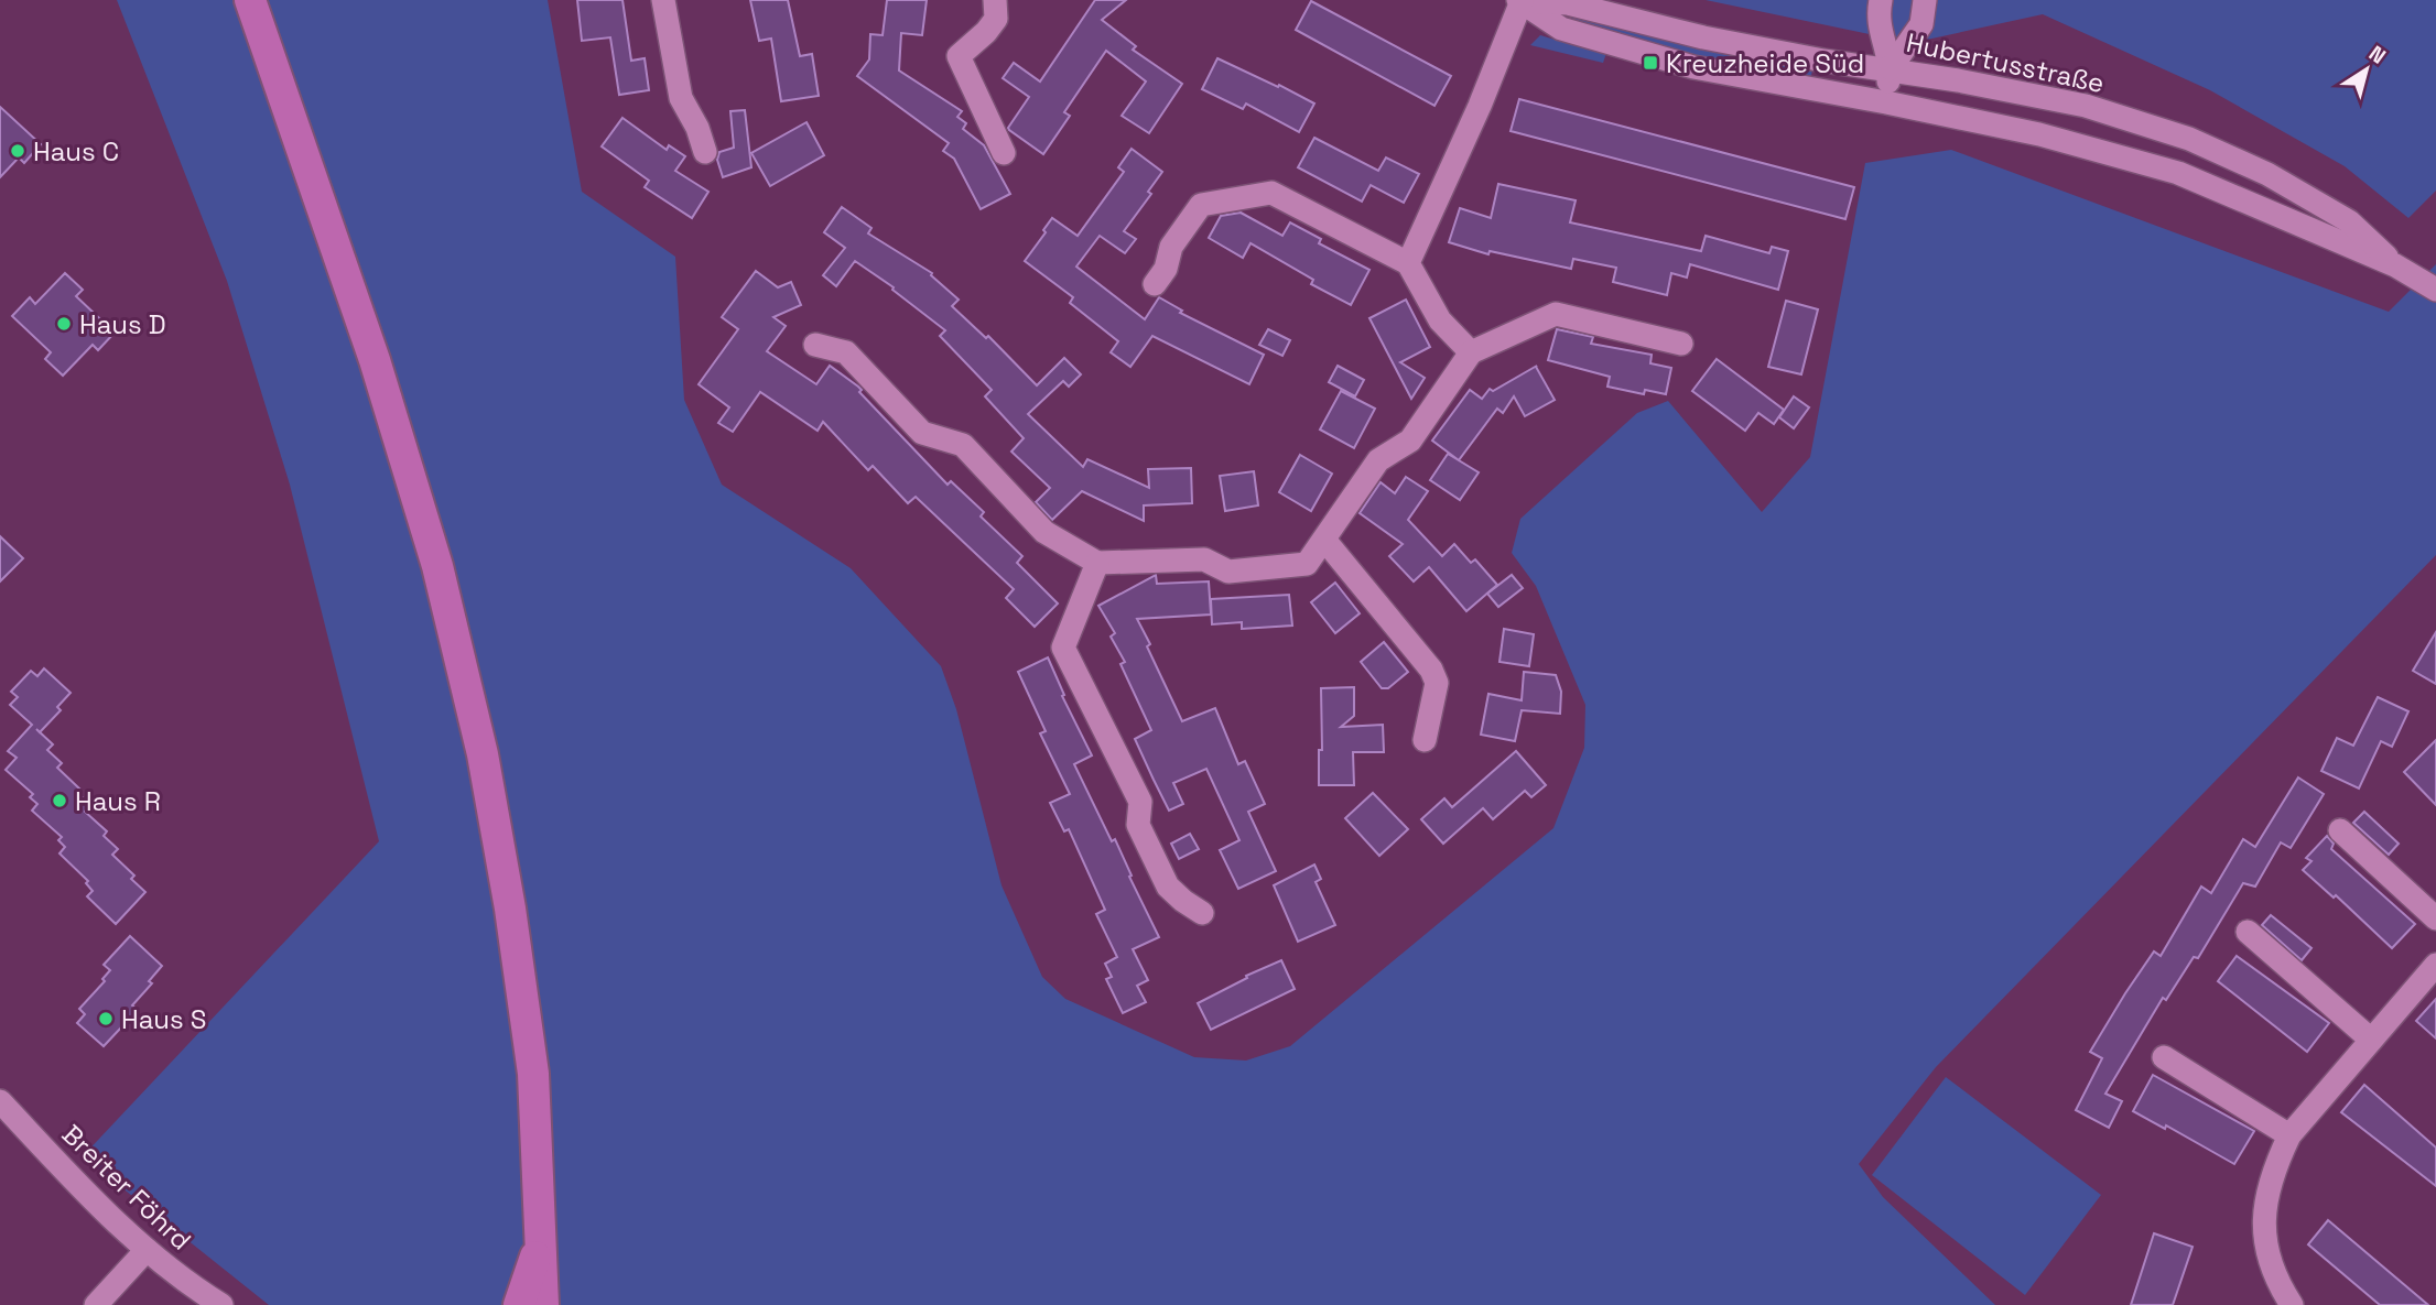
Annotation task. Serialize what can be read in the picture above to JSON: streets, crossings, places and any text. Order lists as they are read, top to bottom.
{
  "streets": {
    "street": ["Hubertusstraße", "Breiter Föhrd"]
  },
  "places": {
    "transit": ["Kreuzheide Süd"],
    "other": [
      "Haus C",
      "Haus D",
      "Haus R",
      "Haus S"
    ]
  },
  "north": "top right"
}
